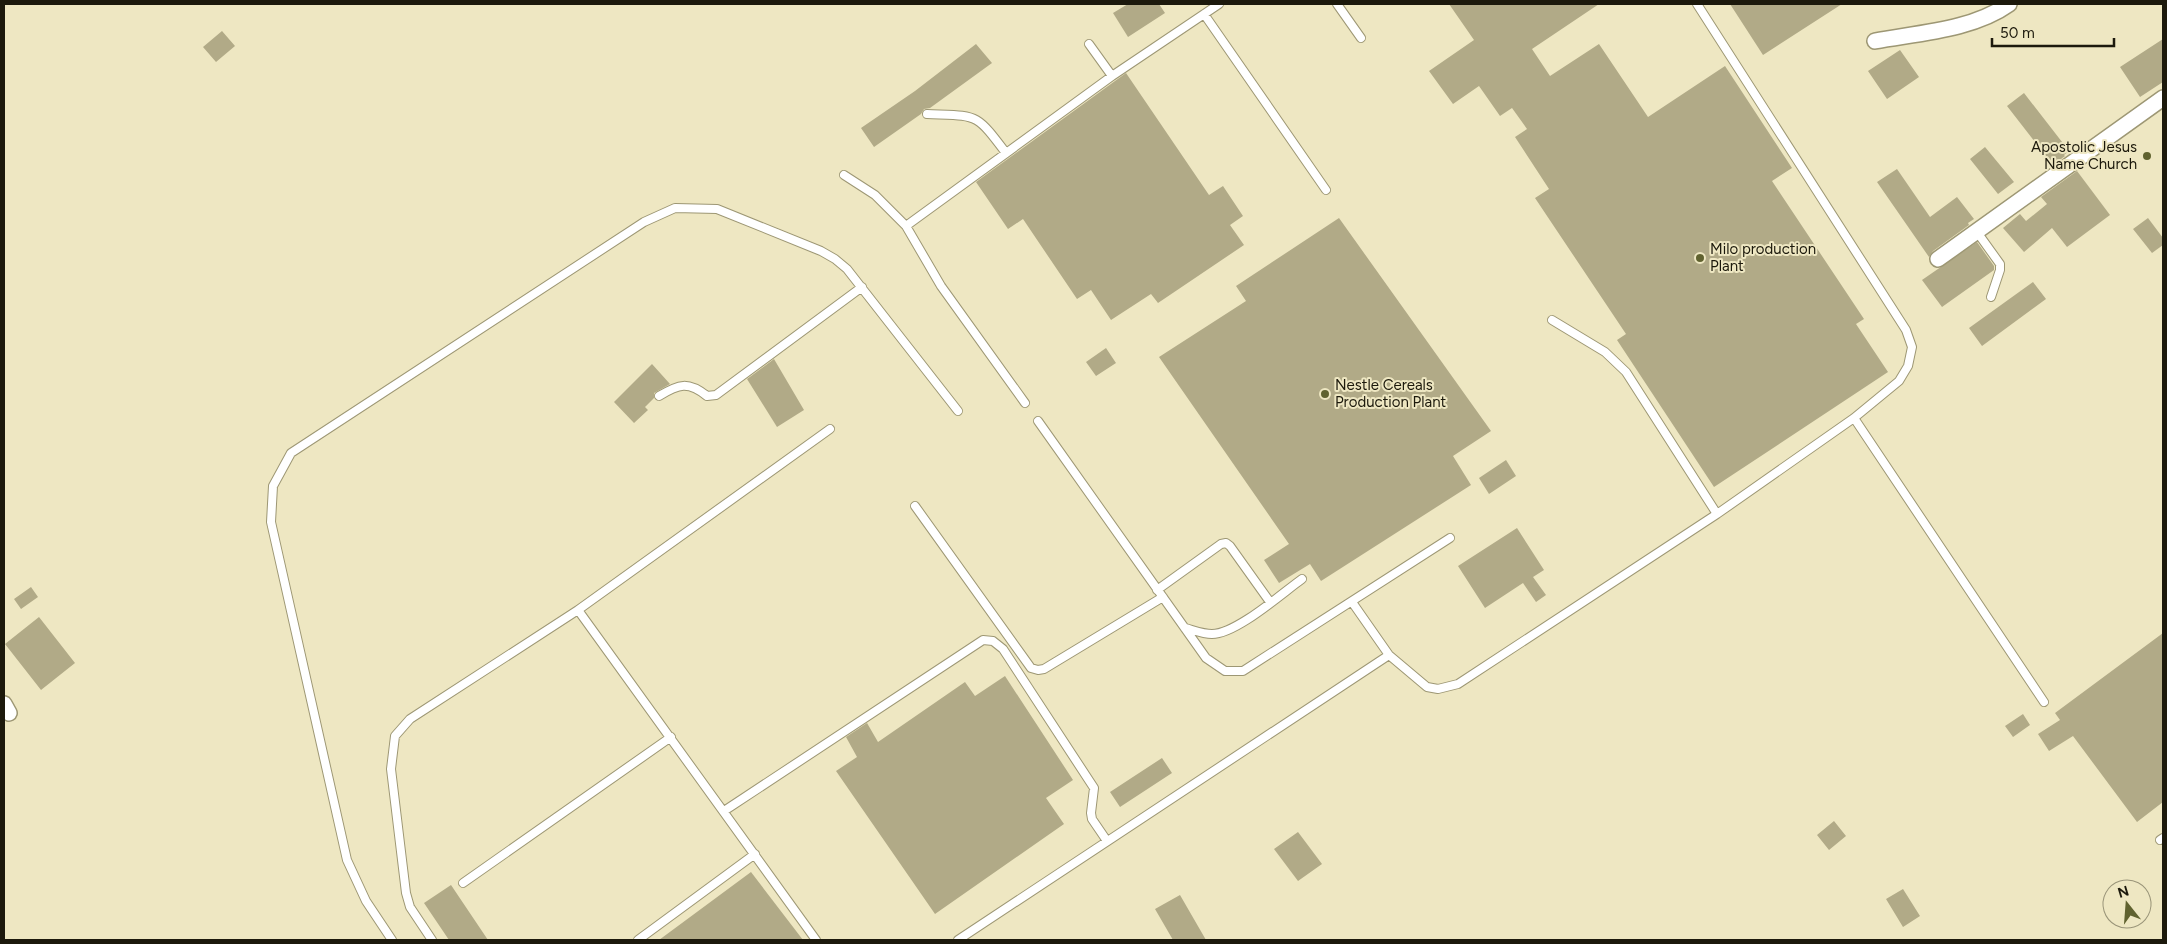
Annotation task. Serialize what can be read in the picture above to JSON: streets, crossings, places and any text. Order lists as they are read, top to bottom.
{
  "places": ["Apostolic Jesus Name Church", "Milo production Plant", "Nestle Cereals Production Plant"],
  "scale_bar": "50 m",
  "north": "top"
}
